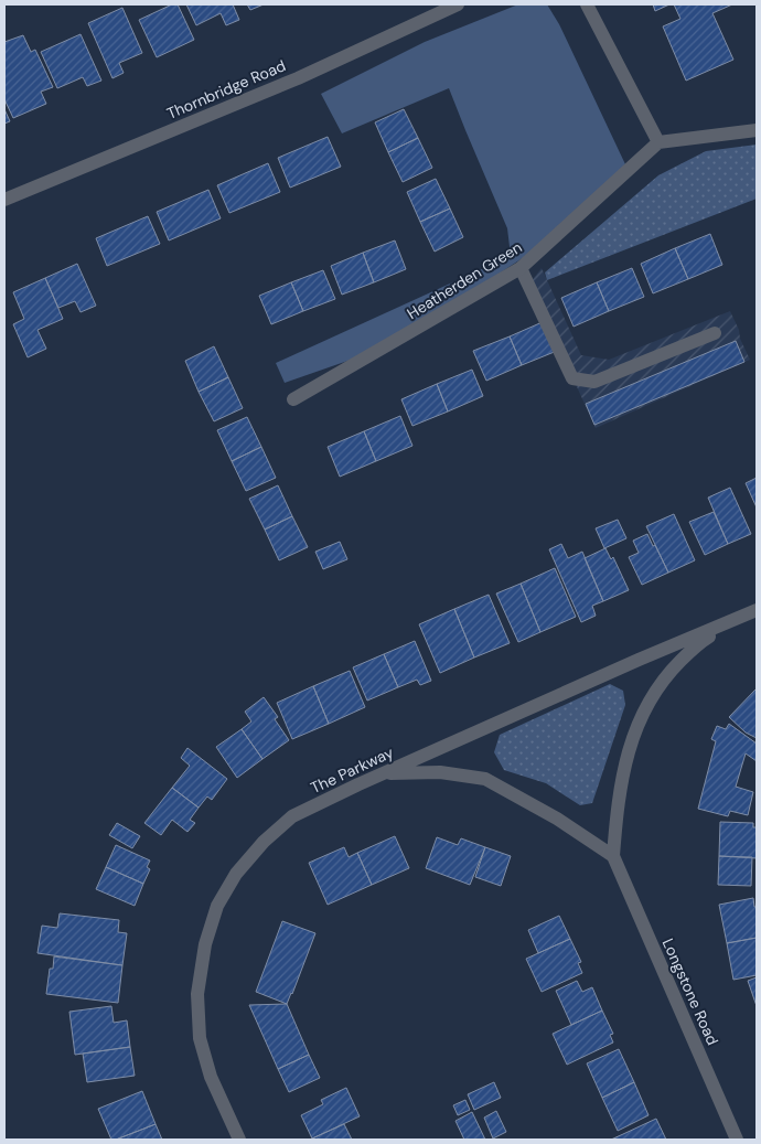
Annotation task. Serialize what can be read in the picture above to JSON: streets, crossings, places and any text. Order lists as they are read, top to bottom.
{
  "streets": {
    "street": [
      "Thornbridge Road",
      "Heatherden Green",
      "The Parkway",
      "Longstone Road"
    ]
  }
}
